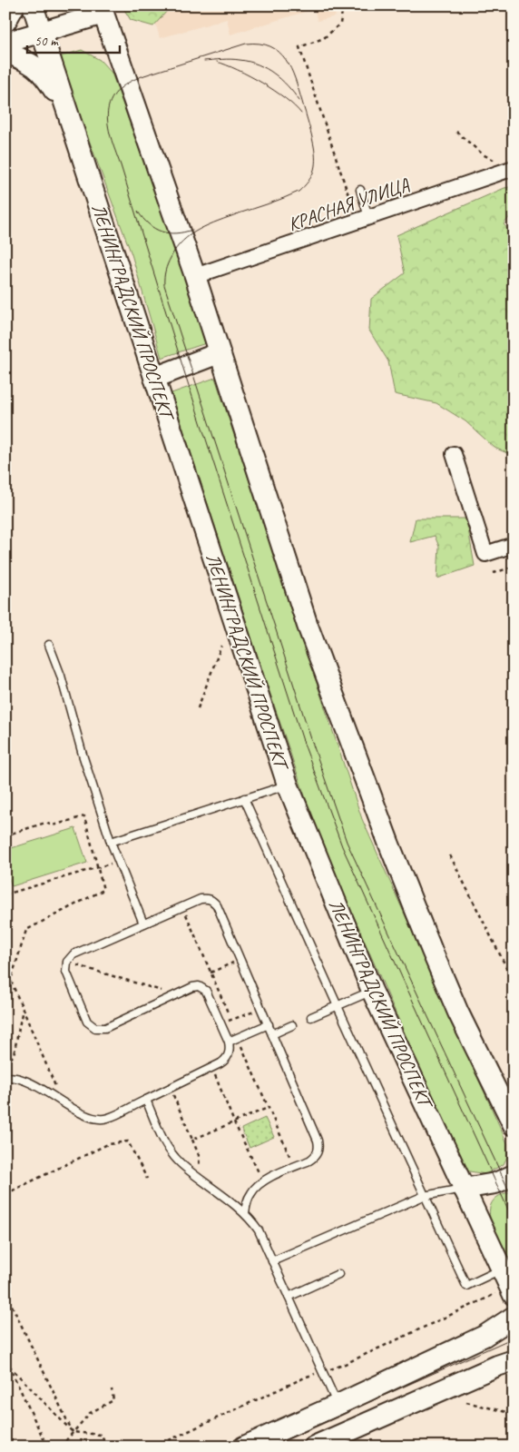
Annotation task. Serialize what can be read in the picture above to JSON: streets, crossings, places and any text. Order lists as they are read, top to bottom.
{
  "streets": {
    "main road": ["ЛЕНИНГРАДСКИЙ ПРОСПЕКТ"],
    "street": ["КРАСНАЯ УЛИЦА"]
  },
  "scale_bar": "50 m"
}
